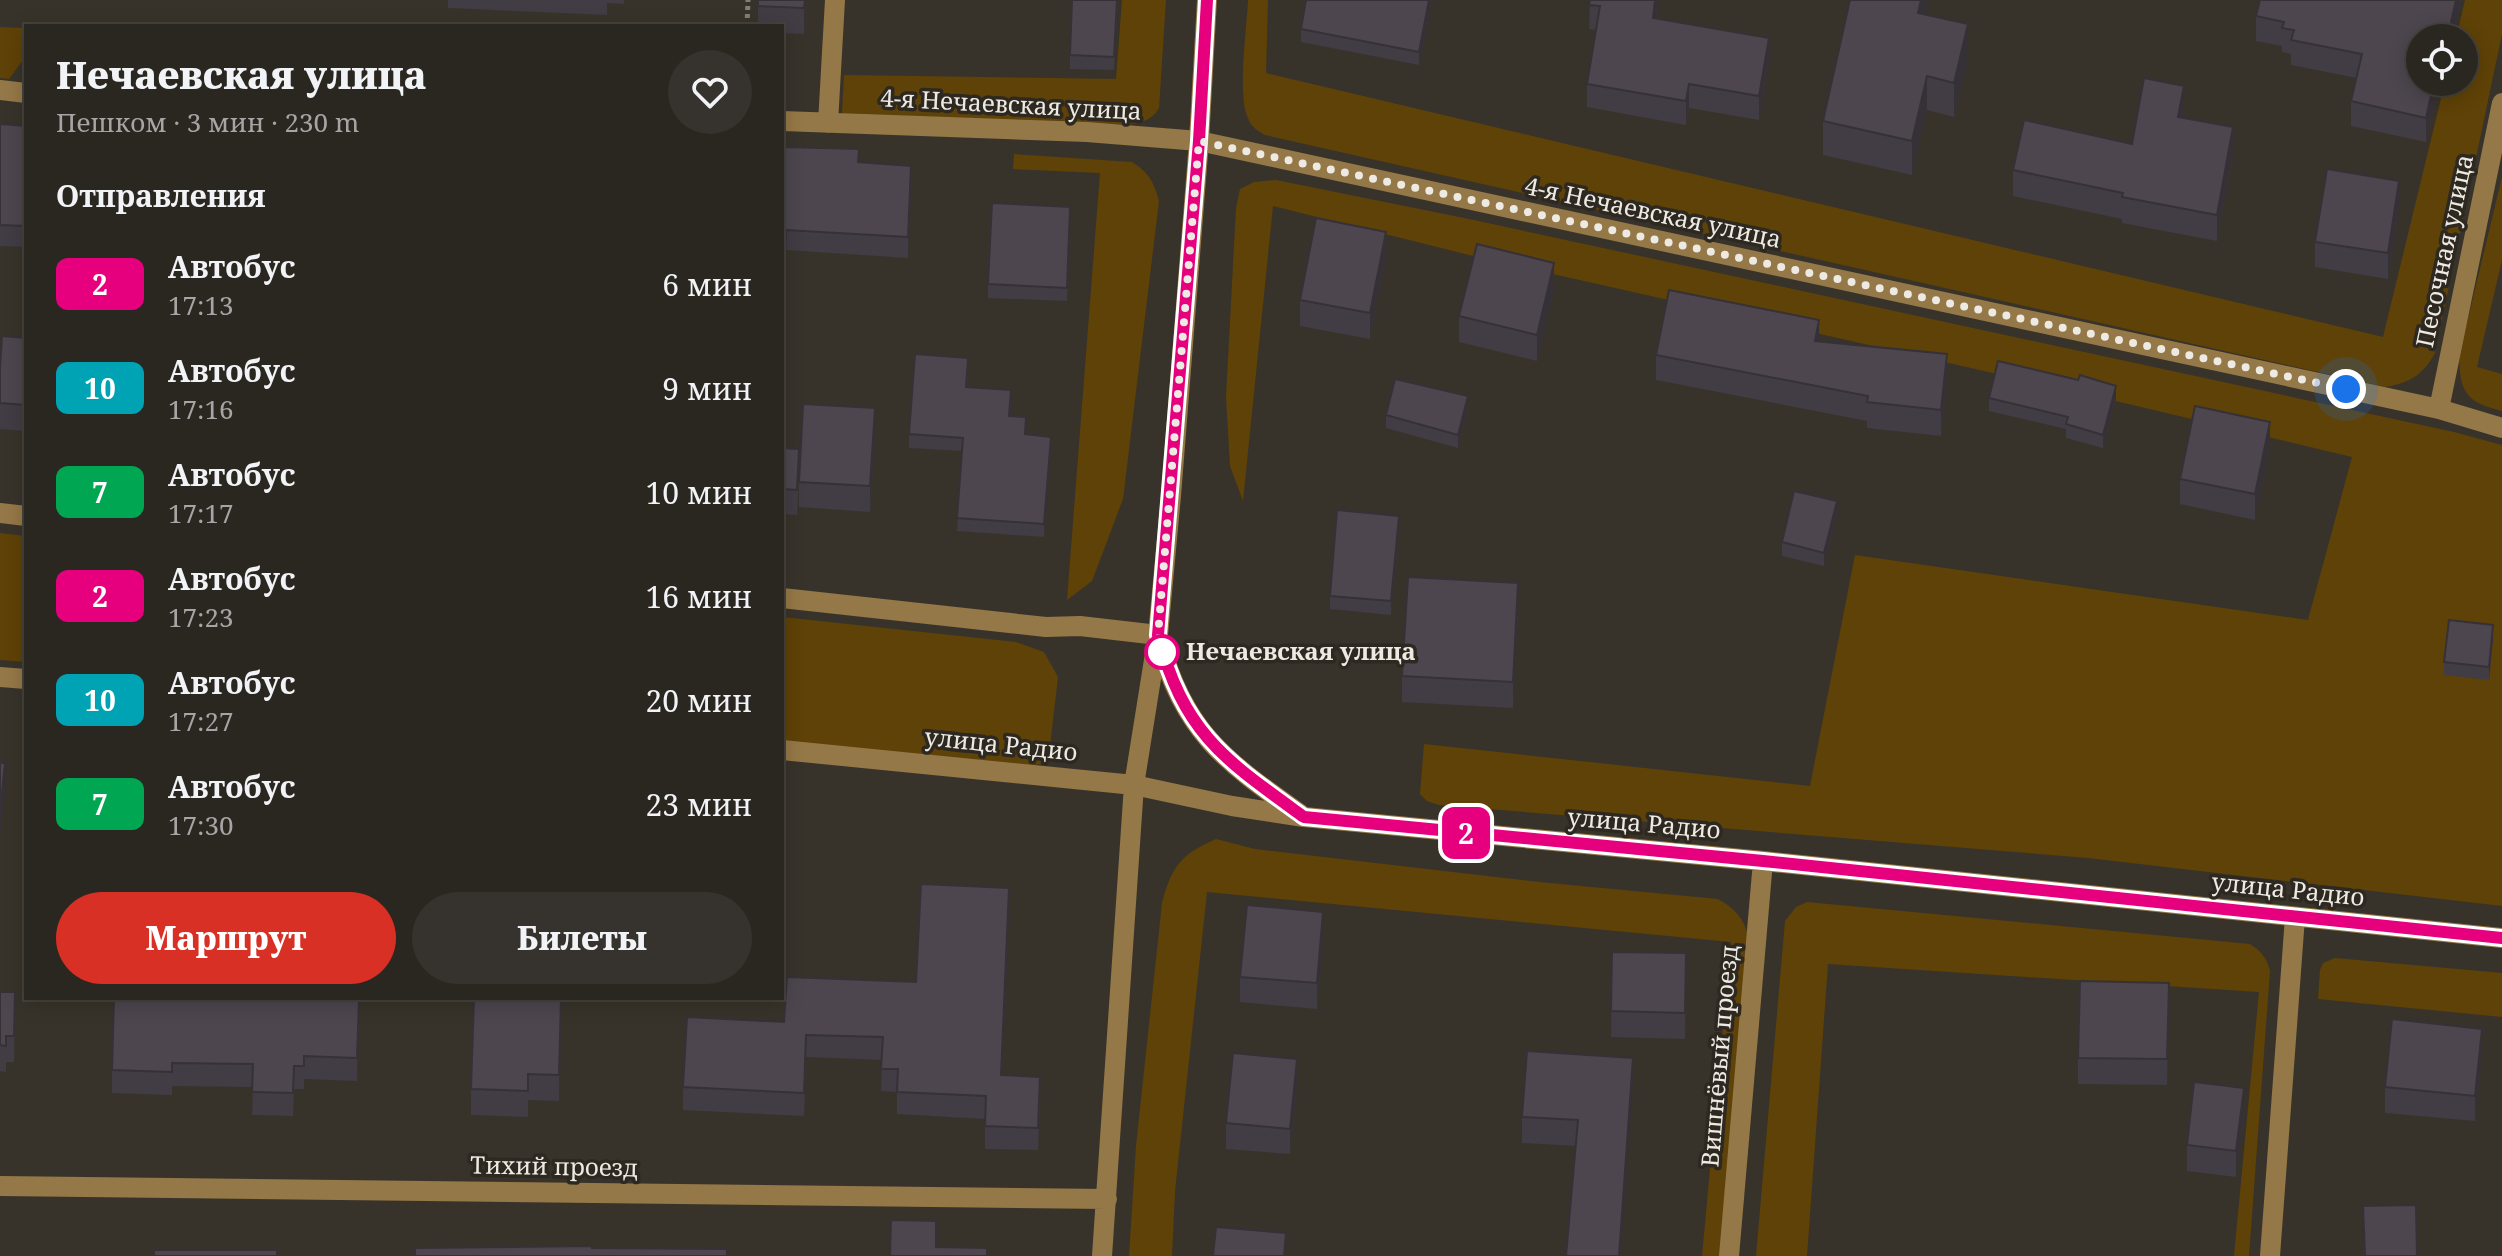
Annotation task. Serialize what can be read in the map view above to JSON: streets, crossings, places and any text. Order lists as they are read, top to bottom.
{
  "streets": {
    "street": [
      "4-я Нечаевская улица",
      "Песочная улица",
      "улица Радио",
      "Вишнёвый проезд",
      "Тихий проезд"
    ]
  },
  "crossings": [
    ["4-я Нечаевская улица", "Песочная улица"],
    ["улица Радио", "Вишнёвый проезд"]
  ],
  "places": ["Нечаевская улица"],
  "lines": ["bus line 2"],
  "page": {
    "on_map": "2",
    "heading": [
      ["Нечаевская улица", "Пешком · 3 мин · 230 m"],
      "Отправления"
    ],
    "list": [
      {
        "mark": "2",
        "name": "Автобус",
        "note": "17:13",
        "value": "6 мин"
      },
      {
        "mark": "10",
        "name": "Автобус",
        "note": "17:16",
        "value": "9 мин"
      },
      {
        "mark": "7",
        "name": "Автобус",
        "note": "17:17",
        "value": "10 мин"
      },
      {
        "mark": "2",
        "name": "Автобус",
        "note": "17:23",
        "value": "16 мин"
      },
      {
        "mark": "10",
        "name": "Автобус",
        "note": "17:27",
        "value": "20 мин"
      },
      {
        "mark": "7",
        "name": "Автобус",
        "note": "17:30",
        "value": "23 мин"
      }
    ],
    "buttons": ["Маршрут", "Билеты"]
  }
}
